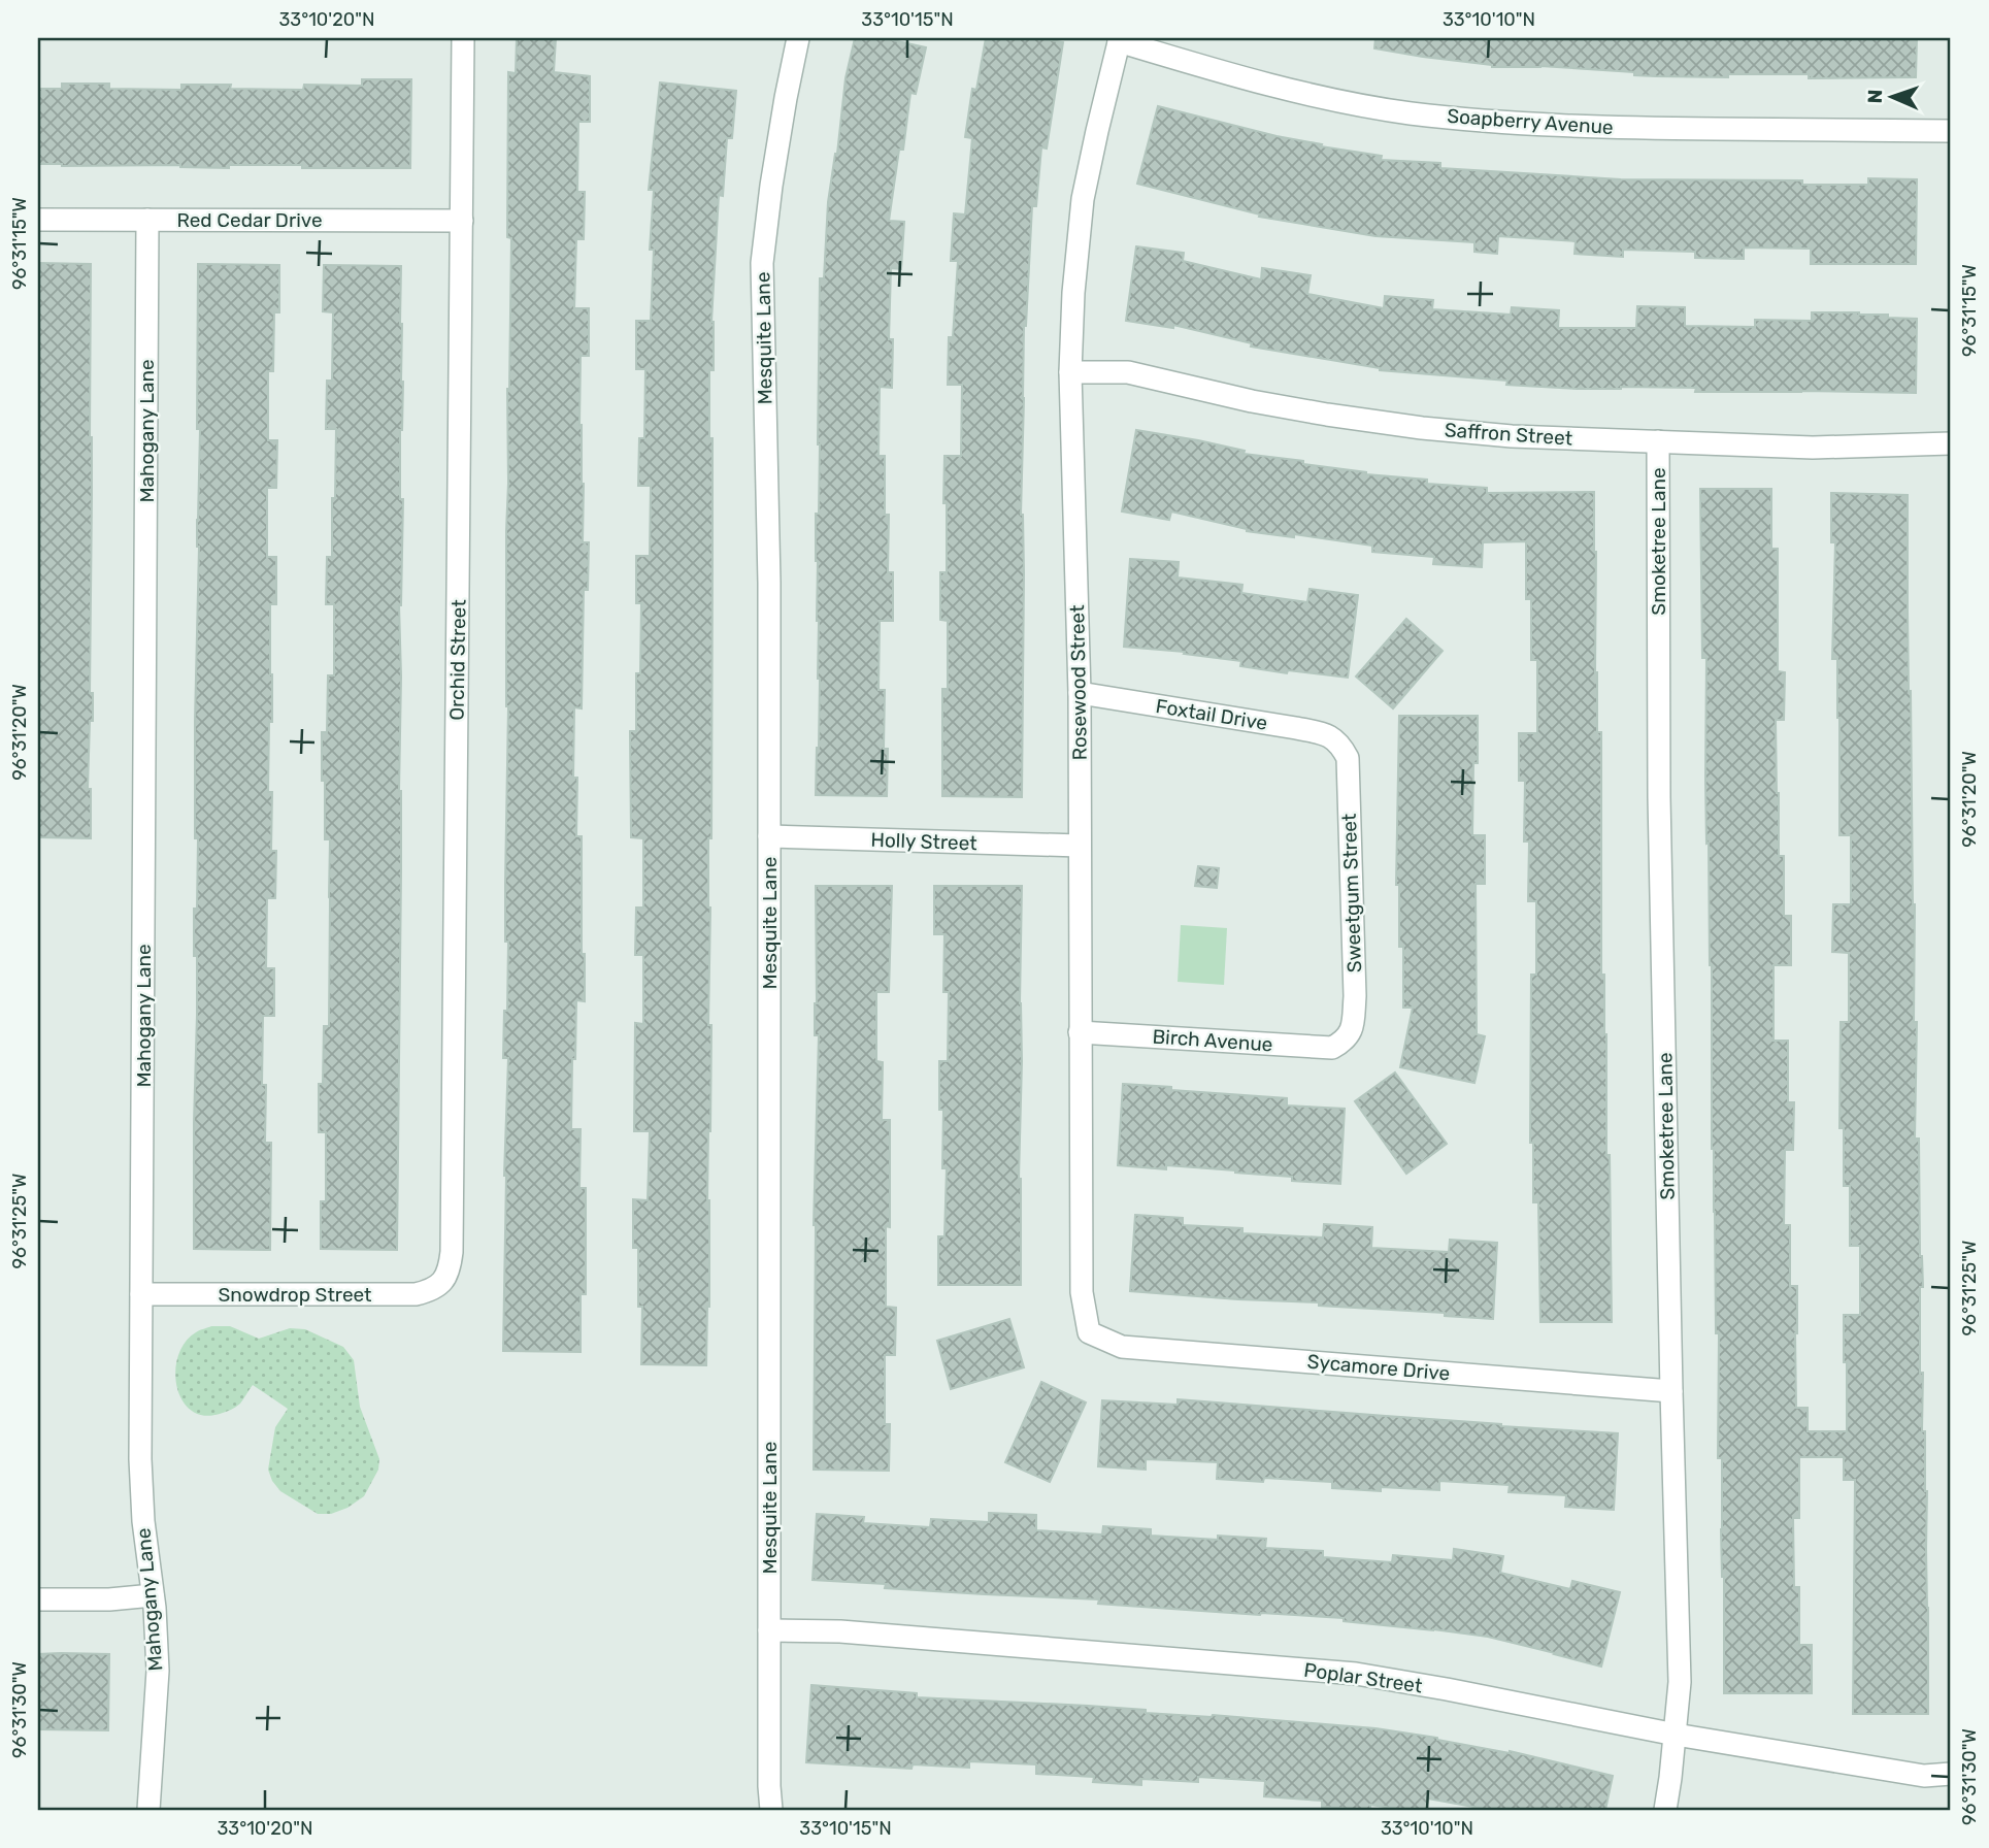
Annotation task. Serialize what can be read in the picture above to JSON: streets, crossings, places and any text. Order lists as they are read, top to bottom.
{
  "streets": {
    "street": [
      "Soapberry Avenue",
      "Red Cedar Drive",
      "Mesquite Lane",
      "Mahogany Lane",
      "Saffron Street",
      "Smoketree Lane",
      "Orchid Street",
      "Rosewood Street",
      "Foxtail Drive",
      "Holly Street",
      "Sweetgum Street",
      "Birch Avenue",
      "Snowdrop Street",
      "Sycamore Drive",
      "Poplar Street"
    ]
  },
  "crossings": [
    ["Soapberry Avenue", "Rosewood Street"],
    ["Red Cedar Drive", "Mahogany Lane"],
    ["Red Cedar Drive", "Orchid Street"],
    ["Mesquite Lane", "Holly Street"],
    ["Mesquite Lane", "Poplar Street"],
    ["Mahogany Lane", "Snowdrop Street"],
    ["Saffron Street", "Smoketree Lane"],
    ["Saffron Street", "Rosewood Street"],
    ["Smoketree Lane", "Sycamore Drive"],
    ["Smoketree Lane", "Poplar Street"],
    ["Orchid Street", "Snowdrop Street"],
    ["Rosewood Street", "Foxtail Drive"],
    ["Rosewood Street", "Holly Street"],
    ["Rosewood Street", "Birch Avenue"],
    ["Rosewood Street", "Sycamore Drive"],
    ["Foxtail Drive", "Sweetgum Street"],
    ["Sweetgum Street", "Birch Avenue"]
  ],
  "north": "left",
  "coordinates": [
    "33°10'20\"N",
    "33°10'15\"N",
    "33°10'10\"N",
    "96°31'15\"W",
    "96°31'20\"W",
    "96°31'25\"W",
    "96°31'30\"W"
  ]
}
